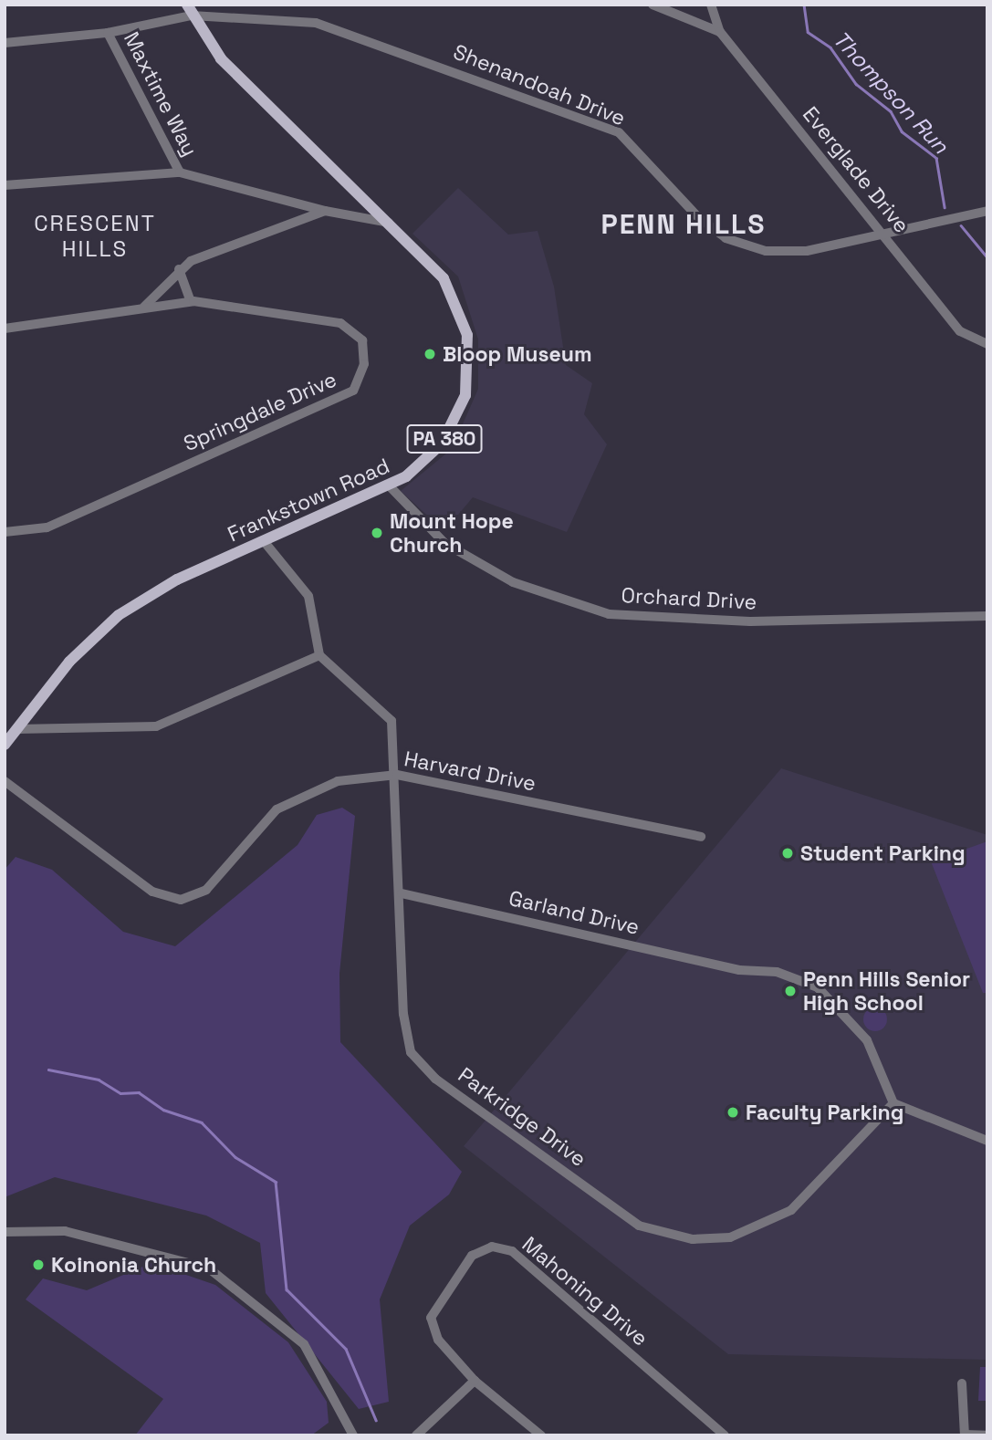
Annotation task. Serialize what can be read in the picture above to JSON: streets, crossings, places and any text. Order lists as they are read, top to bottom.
{
  "streets": {
    "main road": ["PA 380", "Frankstown Road"],
    "street": [
      "Shenandoah Drive",
      "Maxtime Way",
      "Everglade Drive",
      "Springdale Drive",
      "Orchard Drive",
      "Harvard Drive",
      "Garland Drive",
      "Parkridge Drive",
      "Mahoning Drive"
    ]
  },
  "crossings": [
    ["Shenandoah Drive", "Maxtime Way"],
    ["Shenandoah Drive", "Everglade Drive"],
    ["Shenandoah Drive", "Frankstown Road"],
    ["Frankstown Road", "Orchard Drive"],
    ["Harvard Drive", "Parkridge Drive"],
    ["Garland Drive", "Parkridge Drive"]
  ],
  "districts": ["CRESCENT HILLS", "PENN HILLS"],
  "water": ["Thompson Run"],
  "places": [
    "Bloop Museum",
    "Mount Hope Church",
    "Student Parking",
    "Penn Hills Senior High School",
    "Faculty Parking",
    "Koinonia Church"
  ]
}
